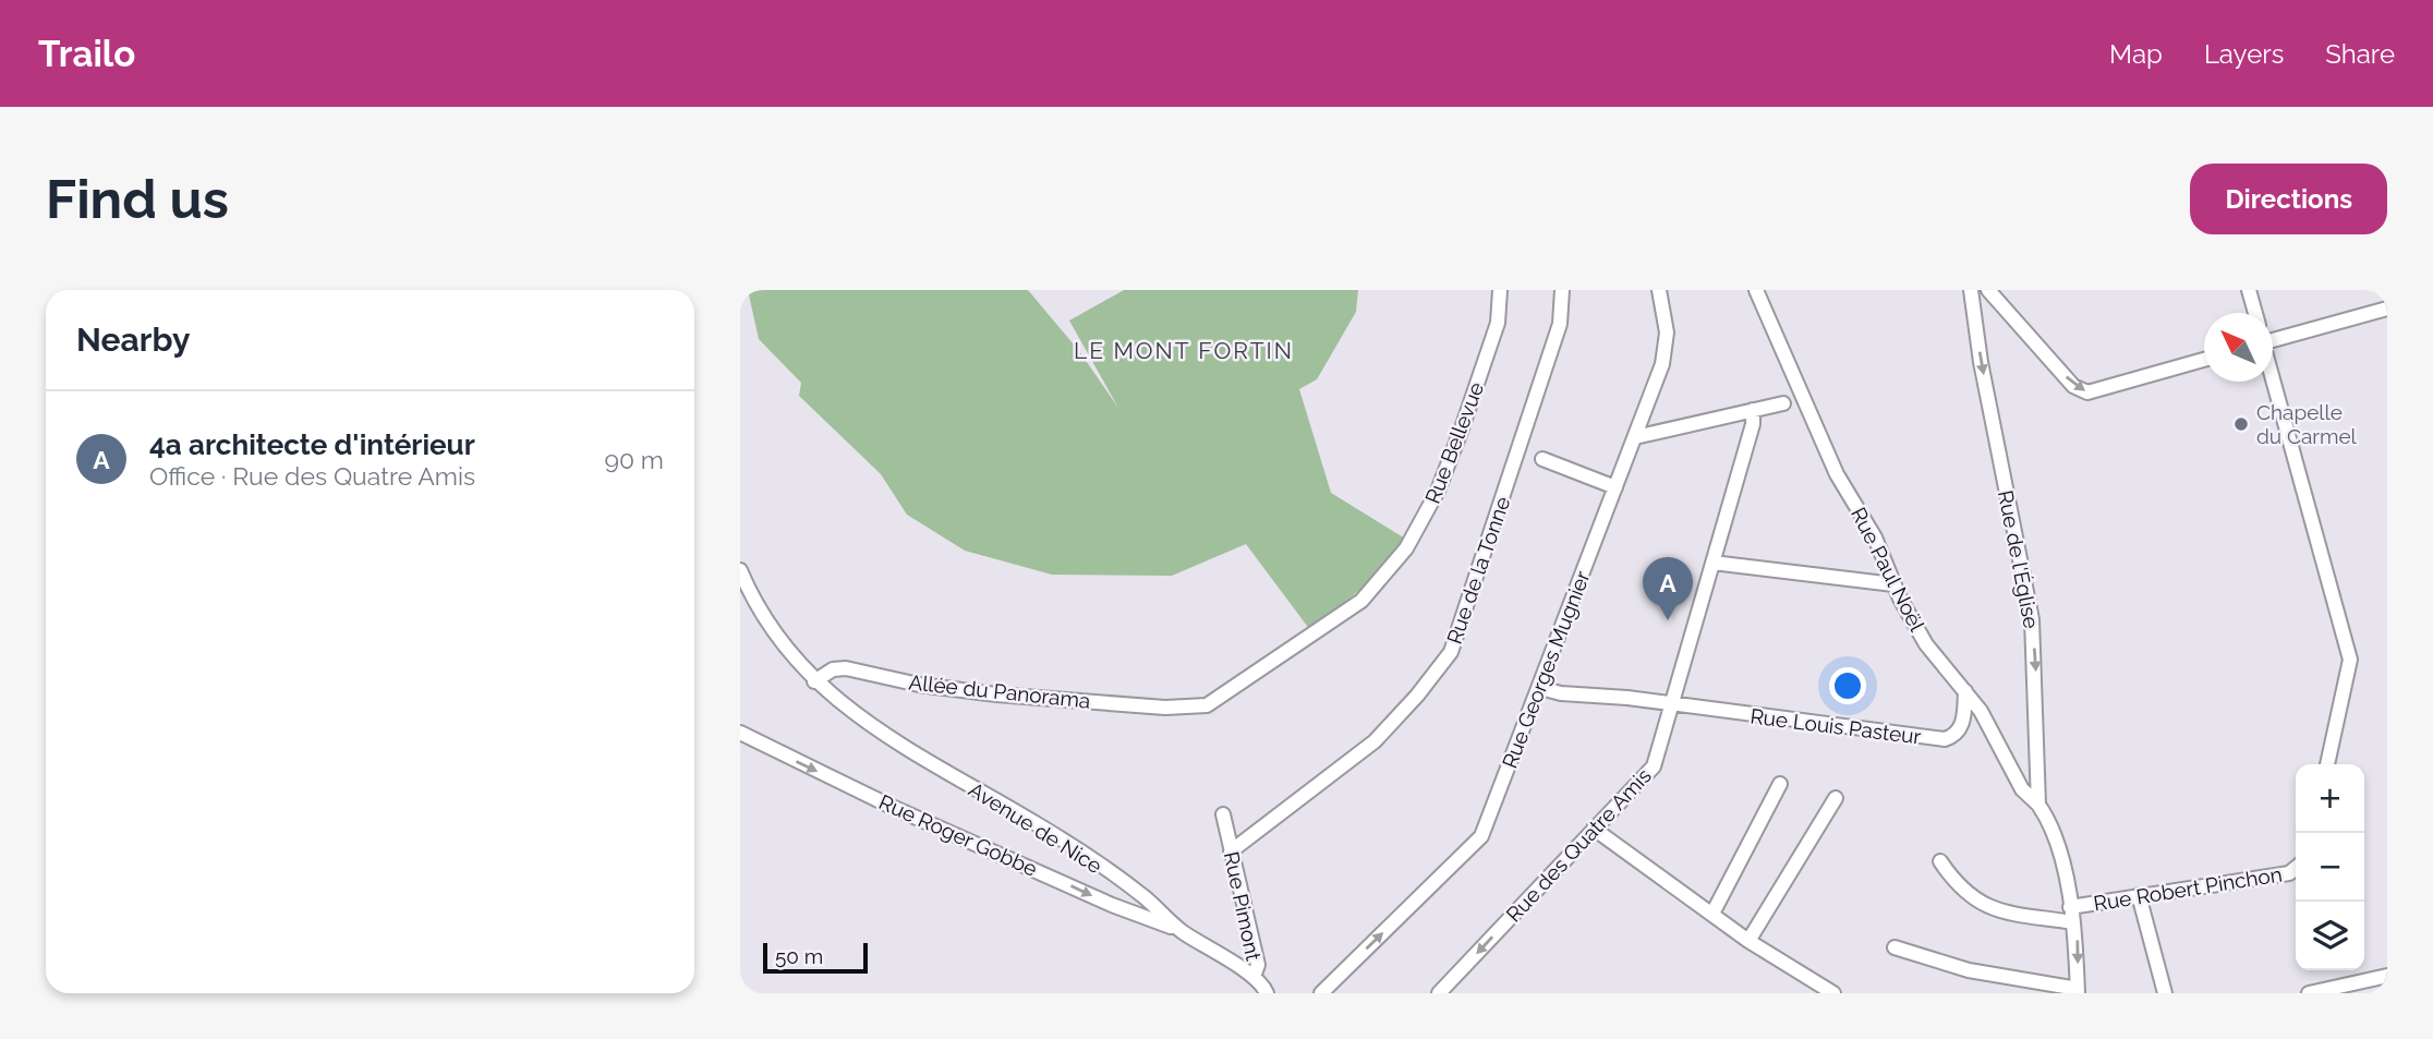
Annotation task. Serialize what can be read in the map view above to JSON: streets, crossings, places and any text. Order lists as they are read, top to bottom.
{
  "streets": {
    "street": [
      "Rue Bellevue",
      "Rue de l'Église",
      "Rue Paul Noël",
      "Rue de la Tonne",
      "Rue Georges Mugnier",
      "Allée du Panorama",
      "Rue Louis Pasteur",
      "Avenue de Nice",
      "Rue Roger Gobbe",
      "Rue des Quatre Amis",
      "Rue Robert Pinchon",
      "Rue Pimont"
    ]
  },
  "crossings": [
    ["Rue Bellevue", "Allée du Panorama"],
    ["Rue de l'Église", "Rue Paul Noël"],
    ["Rue Paul Noël", "Rue Louis Pasteur"],
    ["Rue de la Tonne", "Rue Pimont"],
    ["Rue Georges Mugnier", "Rue Louis Pasteur"],
    ["Allée du Panorama", "Avenue de Nice"],
    ["Rue Louis Pasteur", "Rue des Quatre Amis"],
    ["Avenue de Nice", "Rue Roger Gobbe"],
    ["Avenue de Nice", "Rue Pimont"]
  ],
  "one_way": ["Rue de l'Église", "Rue Georges Mugnier", "Rue Roger Gobbe"],
  "districts": ["LE MONT FORTIN"],
  "places": ["Chapelle du Carmel"],
  "scale_bar": "50 m",
  "north": "top left",
  "page": {
    "header": "Trailo",
    "nav": ["Map", "Layers", "Share"],
    "buttons": "Directions",
    "title": "Find us",
    "heading": "Nearby",
    "list": [
      {
        "mark": "A",
        "name": "4a architecte d'intérieur",
        "note": "Office · Rue des Quatre Amis",
        "value": "90 m"
      }
    ],
    "pins": "A",
    "map_buttons": ["+", "−"],
    "scale": "50 m"
  }
}
